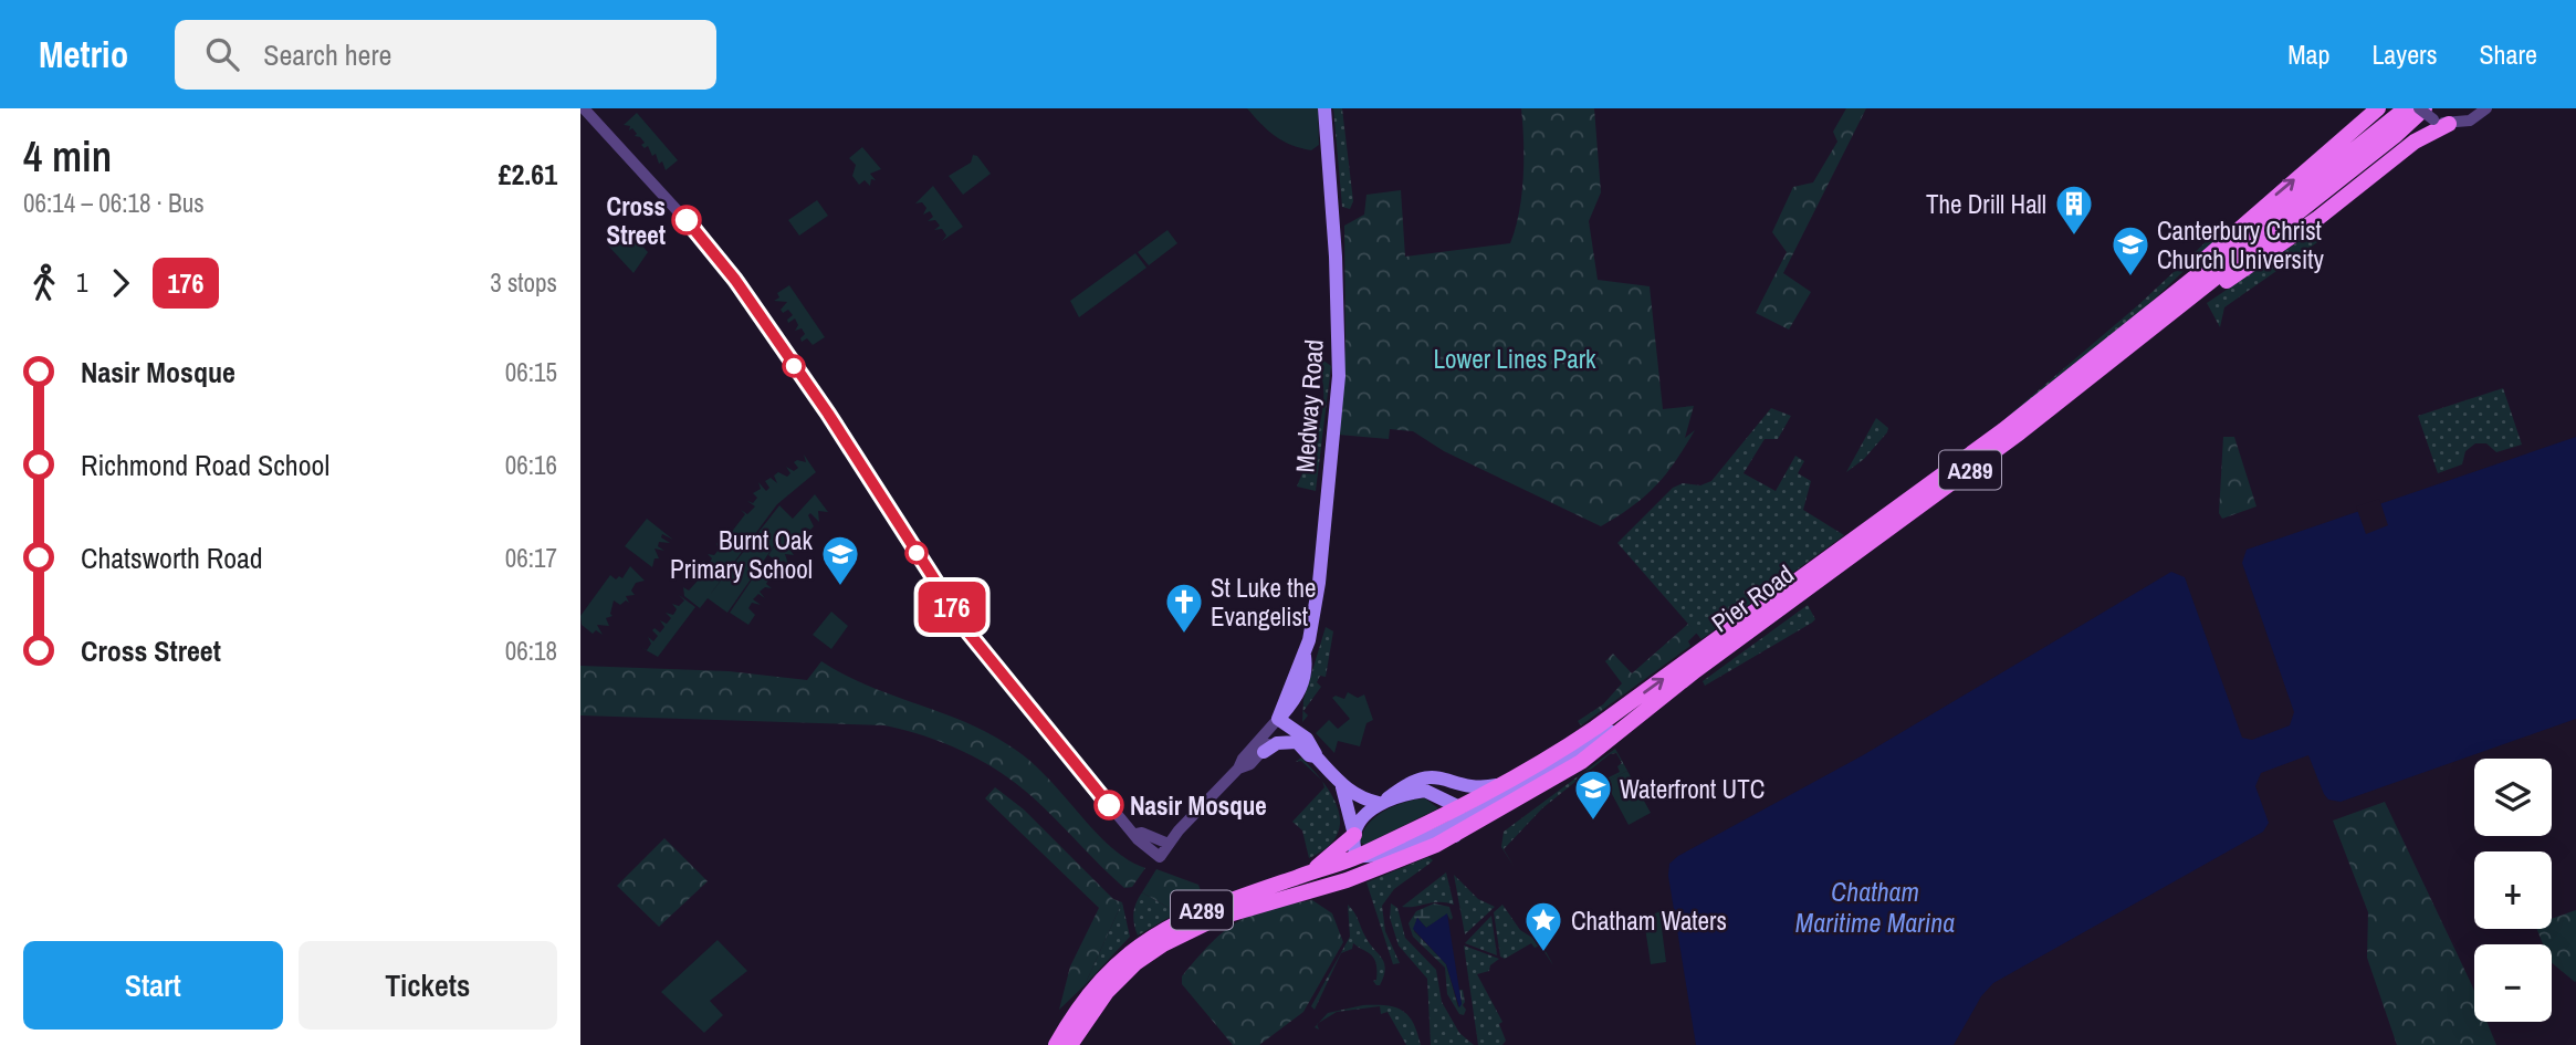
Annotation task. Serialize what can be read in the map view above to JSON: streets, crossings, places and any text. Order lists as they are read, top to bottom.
{
  "streets": {
    "main road": ["Medway Road", "A289", "Pier Road"]
  },
  "water": ["Chatham Maritime Marina"],
  "parks": ["Lower Lines Park"],
  "places": {
    "other": ["Cross Street", "Nasir Mosque"],
    "building": ["The Drill Hall"],
    "school or university": ["Canterbury Christ Church University", "Burnt Oak Primary School", "Waterfront UTC"],
    "church": ["St Luke the Evangelist"],
    "place": ["Chatham Waters"]
  },
  "lines": ["bus line 176"],
  "page": {
    "header": "Metrio",
    "search": "Search here",
    "nav": ["Map", "Layers", "Share"],
    "heading": ["4 min", "06:14 – 06:18 · Bus", "£2.61"],
    "on_map": "176",
    "legs": ["1", "176", "3 stops"],
    "list": [
      {
        "name": "Nasir Mosque",
        "value": "06:15"
      },
      {
        "name": "Richmond Road School",
        "value": "06:16"
      },
      {
        "name": "Chatsworth Road",
        "value": "06:17"
      },
      {
        "name": "Cross Street",
        "value": "06:18"
      }
    ],
    "map_buttons": ["+", "−"],
    "buttons": ["Start", "Tickets"]
  }
}
